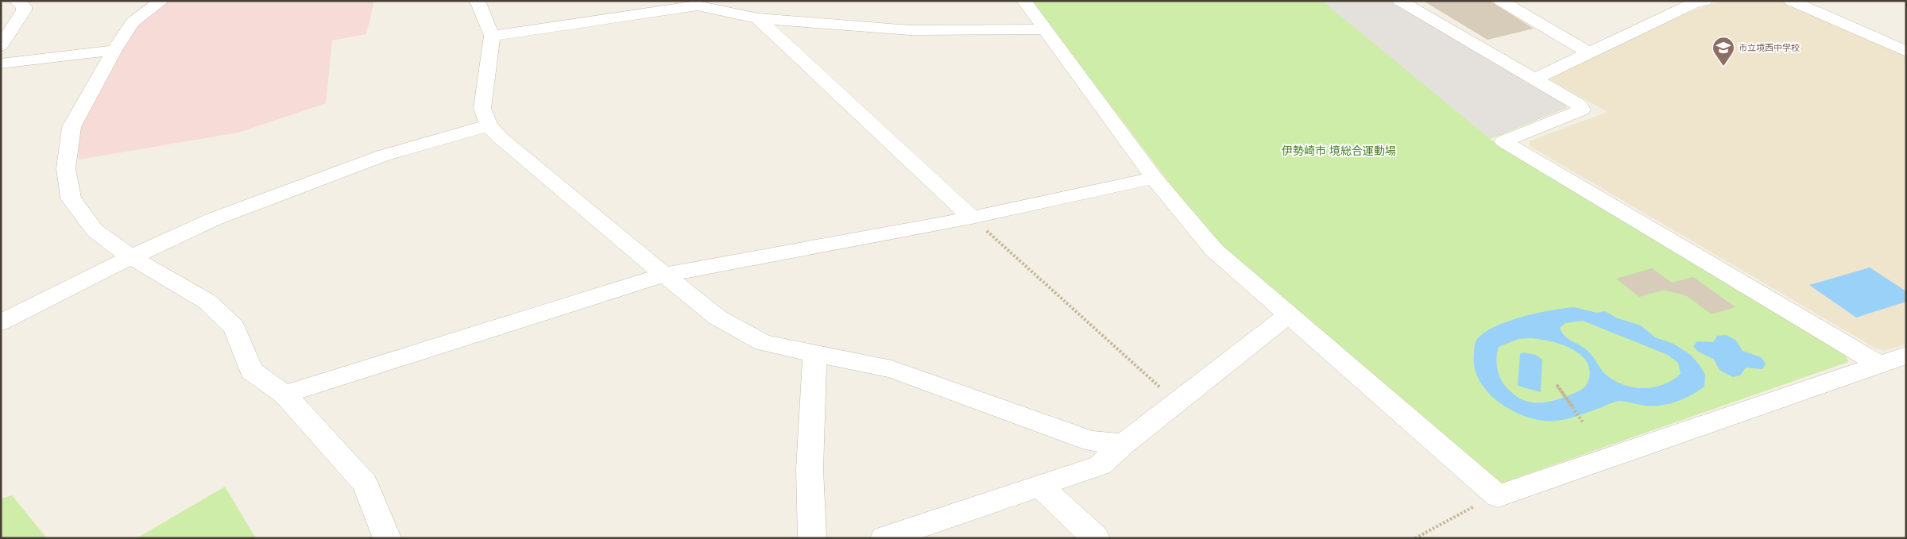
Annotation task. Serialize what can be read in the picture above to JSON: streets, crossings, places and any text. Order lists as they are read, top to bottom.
{
  "parks": ["伊勢崎市 境総合運動場"],
  "places": {
    "school or university": ["市立境西中学校"]
  }
}
